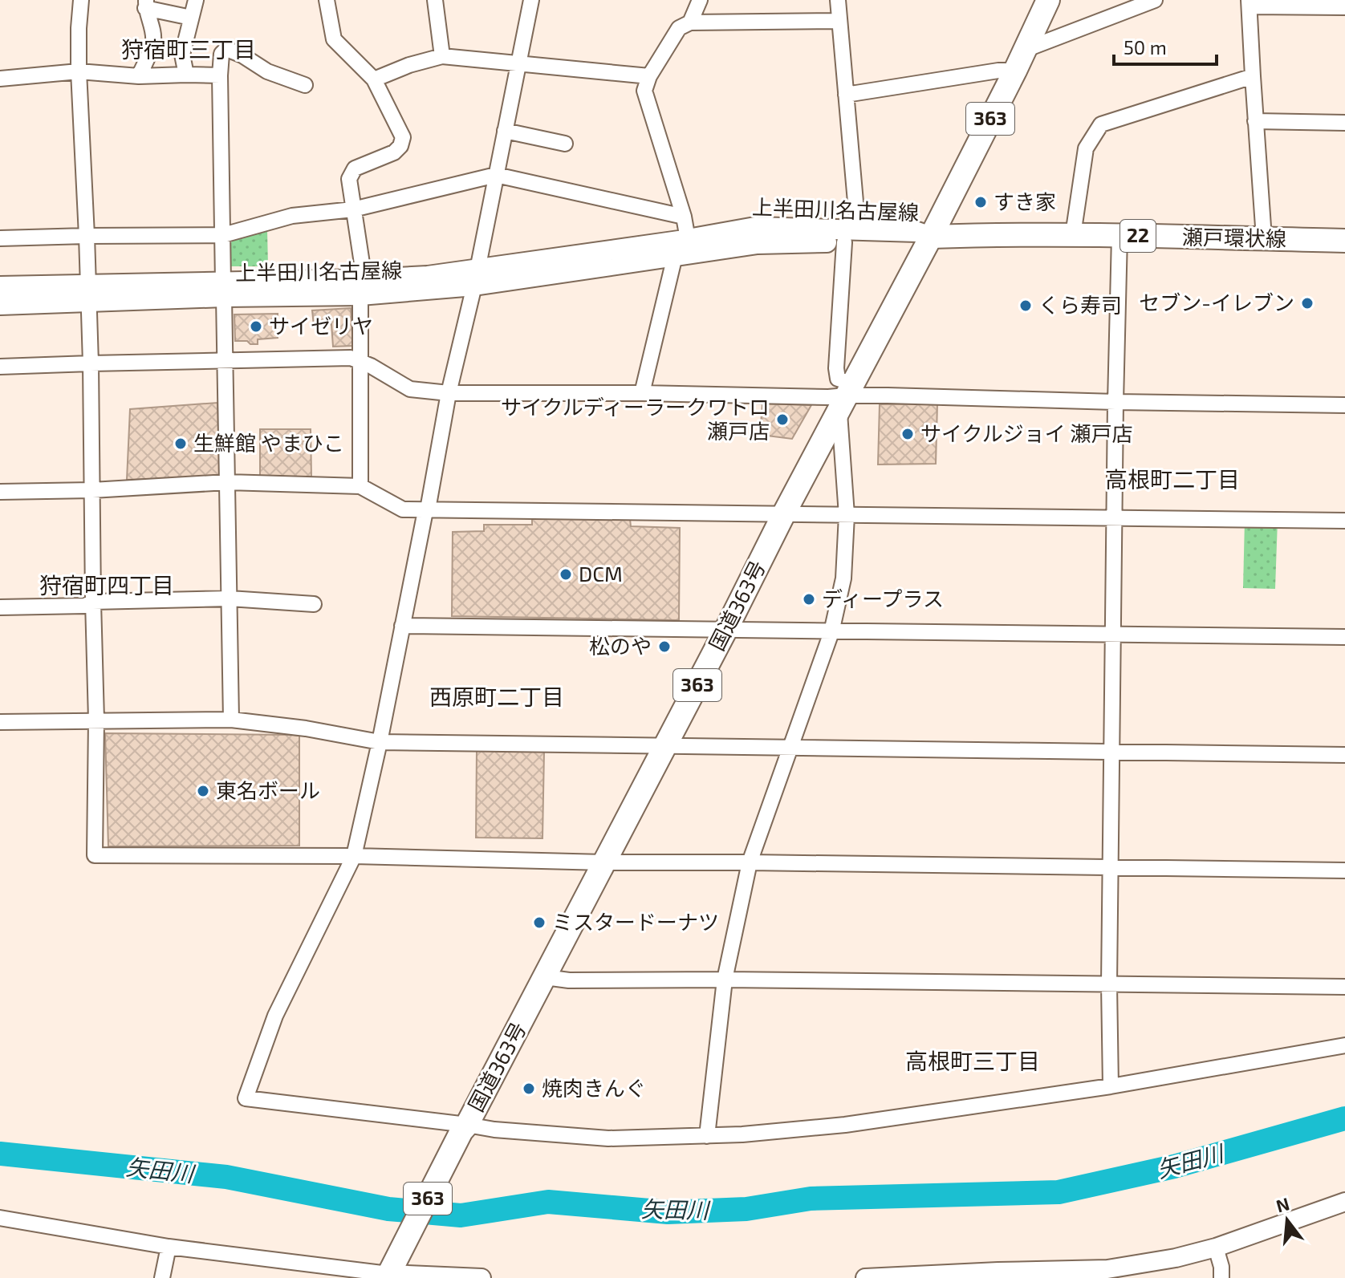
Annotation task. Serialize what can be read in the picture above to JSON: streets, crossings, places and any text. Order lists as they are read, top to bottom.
{
  "streets": {
    "main road": [
      "363",
      "上半田川名古屋線",
      "22",
      "瀬戸環状線",
      "国道363号"
    ]
  },
  "crossings": [
    ["上半田川名古屋線", "瀬戸環状線"],
    ["上半田川名古屋線", "国道363号"],
    ["瀬戸環状線", "国道363号"]
  ],
  "districts": [
    "狩宿町三丁目",
    "高根町二丁目",
    "狩宿町四丁目",
    "西原町二丁目",
    "高根町三丁目"
  ],
  "water": ["矢田川"],
  "places": [
    "すき家",
    "セブン-イレブン",
    "くら寿司",
    "サイゼリヤ",
    "サイクルディーラークワトロ 瀬戸店",
    "サイクルジョイ 瀬戸店",
    "生鮮館 やまひこ",
    "DCM",
    "ディープラス",
    "松のや",
    "東名ボール",
    "ミスタードーナツ",
    "焼肉きんぐ"
  ],
  "scale_bar": "50 m",
  "north": "top"
}
